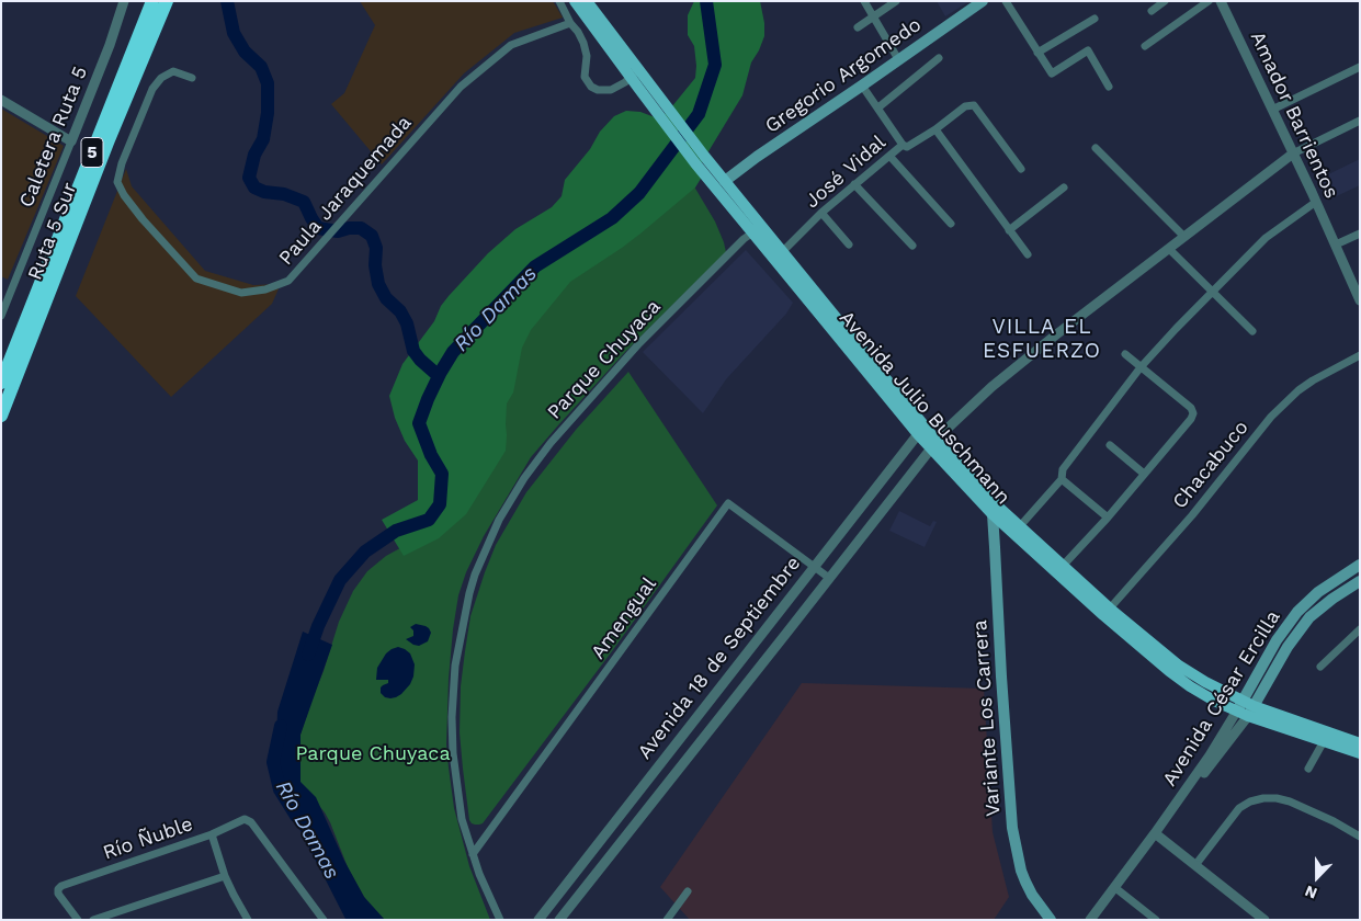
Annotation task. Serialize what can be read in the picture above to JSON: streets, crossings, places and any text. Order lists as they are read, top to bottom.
{
  "streets": {
    "highway": ["5", "Ruta 5 Sur"],
    "main road": [
      "Gregorio Argomedo",
      "Avenida Julio Buschmann",
      "Avenida César Ercilla",
      "Variante Los Carrera"
    ],
    "street": [
      "Amador Barrientos",
      "Caletera Ruta 5",
      "José Vidal",
      "Paula Jaraquemada",
      "Parque Chuyaca",
      "Chacabuco",
      "Amengual",
      "Avenida 18 de Septiembre",
      "Río Ñuble"
    ]
  },
  "crossings": [
    ["Gregorio Argomedo", "Avenida Julio Buschmann"],
    ["Amador Barrientos", "Avenida 18 de Septiembre"],
    ["José Vidal", "Avenida Julio Buschmann"],
    ["Parque Chuyaca", "Avenida Julio Buschmann"],
    ["Parque Chuyaca", "Amengual"],
    ["Avenida Julio Buschmann", "Chacabuco"],
    ["Avenida Julio Buschmann", "Avenida 18 de Septiembre"],
    ["Avenida Julio Buschmann", "Avenida César Ercilla"],
    ["Avenida Julio Buschmann", "Variante Los Carrera"],
    ["Amengual", "Avenida 18 de Septiembre"]
  ],
  "districts": ["VILLA EL ESFUERZO"],
  "water": ["Río Damas"],
  "parks": ["Parque Chuyaca"],
  "north": "bottom"
}
